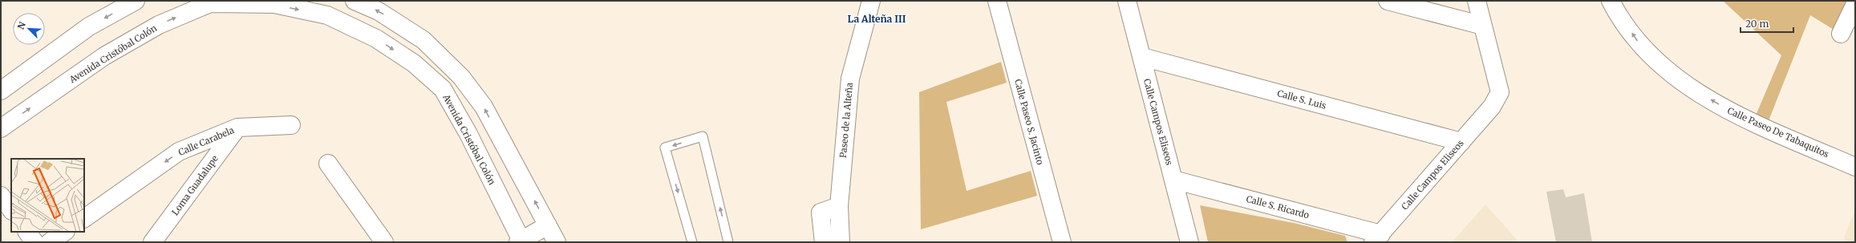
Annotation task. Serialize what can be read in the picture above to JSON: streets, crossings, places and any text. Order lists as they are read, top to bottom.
{
  "streets": {
    "street": [
      "Avenida Cristóbal Colón",
      "Calle S. Luis",
      "Paseo de la Alteña",
      "Calle Paseo S. Jacinto",
      "Calle Campos Eliseos",
      "Calle Paseo De Tabaquitos",
      "Calle Carabela",
      "Loma Guadalupe",
      "Calle S. Ricardo"
    ]
  },
  "crossings": [
    ["Calle S. Luis", "Calle Campos Eliseos"],
    ["Calle Campos Eliseos", "Calle S. Ricardo"],
    ["Calle Carabela", "Loma Guadalupe"]
  ],
  "one_way": ["Calle Paseo De Tabaquitos"],
  "districts": ["La Alteña III"],
  "scale_bar": "20 m",
  "north": "top left"
}
